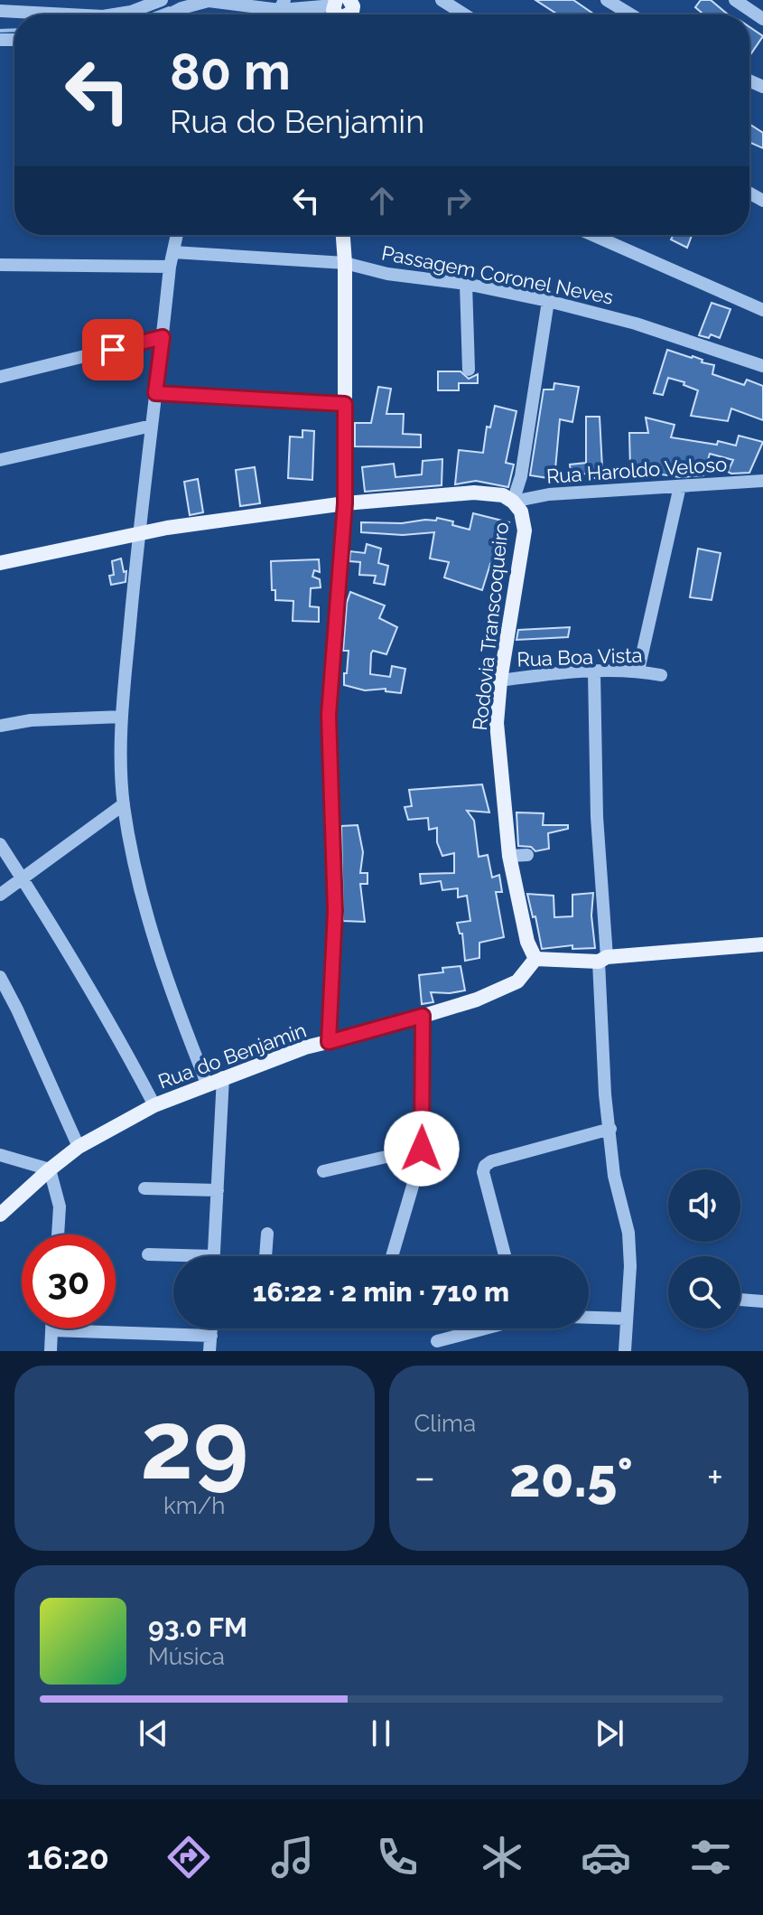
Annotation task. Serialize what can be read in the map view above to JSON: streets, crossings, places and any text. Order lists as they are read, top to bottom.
{
  "streets": {
    "main road": ["Rodovia Transcoqueiro", "Rua do Benjamin"],
    "street": ["Passagem Coronel Neves", "Rua Haroldo Veloso", "Rua Boa Vista"]
  },
  "crossings": [
    ["Rua Haroldo Veloso", "Rodovia Transcoqueiro"],
    ["Rodovia Transcoqueiro", "Rua Boa Vista"],
    ["Rodovia Transcoqueiro", "Rua do Benjamin"]
  ],
  "page": {
    "turn": ["80 m", "Rua do Benjamin"],
    "limit": "30",
    "trip": "16:22 · 2 min · 710 m",
    "tile": [
      ["29", "km/h"],
      "Clima"
    ],
    "heat": ["−", "20.5°", "+"],
    "song": ["93.0 FM", "Música"],
    "tabs": "16:20"
  }
}
